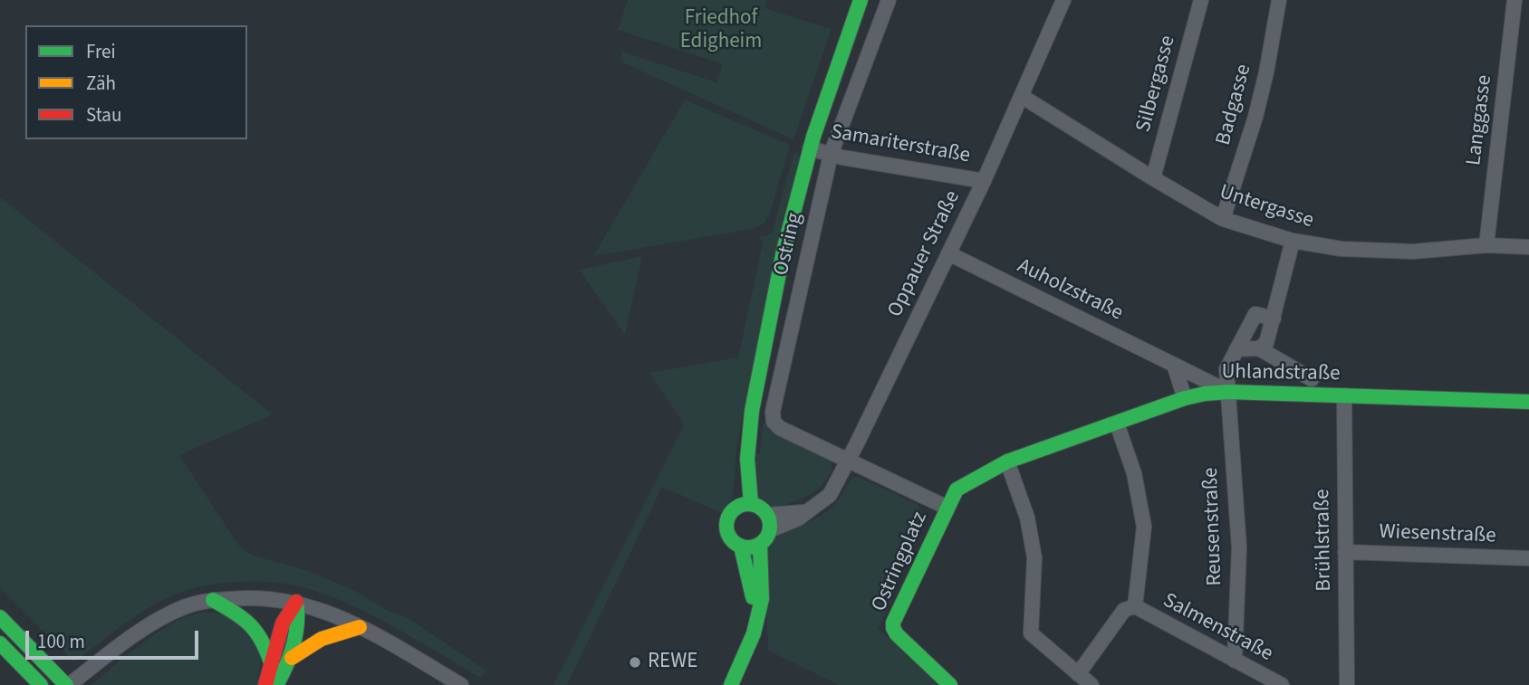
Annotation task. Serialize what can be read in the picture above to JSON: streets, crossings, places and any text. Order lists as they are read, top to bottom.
{
  "streets": {
    "main road": ["Ostring", "Uhlandstraße", "Ostringplatz"],
    "street": [
      "Silbergasse",
      "Badgasse",
      "Langgasse",
      "Samariterstraße",
      "Untergasse",
      "Oppauer Straße",
      "Auholzstraße",
      "Reusenstraße",
      "Wiesenstraße",
      "Brühlstraße",
      "Salmenstraße"
    ]
  },
  "crossings": [
    ["Silbergasse", "Untergasse"],
    ["Badgasse", "Untergasse"],
    ["Langgasse", "Untergasse"],
    ["Samariterstraße", "Ostring"],
    ["Samariterstraße", "Oppauer Straße"],
    ["Untergasse", "Oppauer Straße"],
    ["Ostring", "Oppauer Straße"],
    ["Ostring", "Ostringplatz"],
    ["Oppauer Straße", "Auholzstraße"],
    ["Oppauer Straße", "Ostringplatz"],
    ["Auholzstraße", "Uhlandstraße"],
    ["Auholzstraße", "Reusenstraße"],
    ["Uhlandstraße", "Reusenstraße"],
    ["Uhlandstraße", "Brühlstraße"],
    ["Uhlandstraße", "Ostringplatz"],
    ["Uhlandstraße", "Salmenstraße"],
    ["Reusenstraße", "Salmenstraße"],
    ["Wiesenstraße", "Brühlstraße"]
  ],
  "parks": ["Friedhof Edigheim"],
  "places": ["REWE"],
  "legend": ["Frei", "Zäh", "Stau"],
  "scale_bar": "100 m"
}
